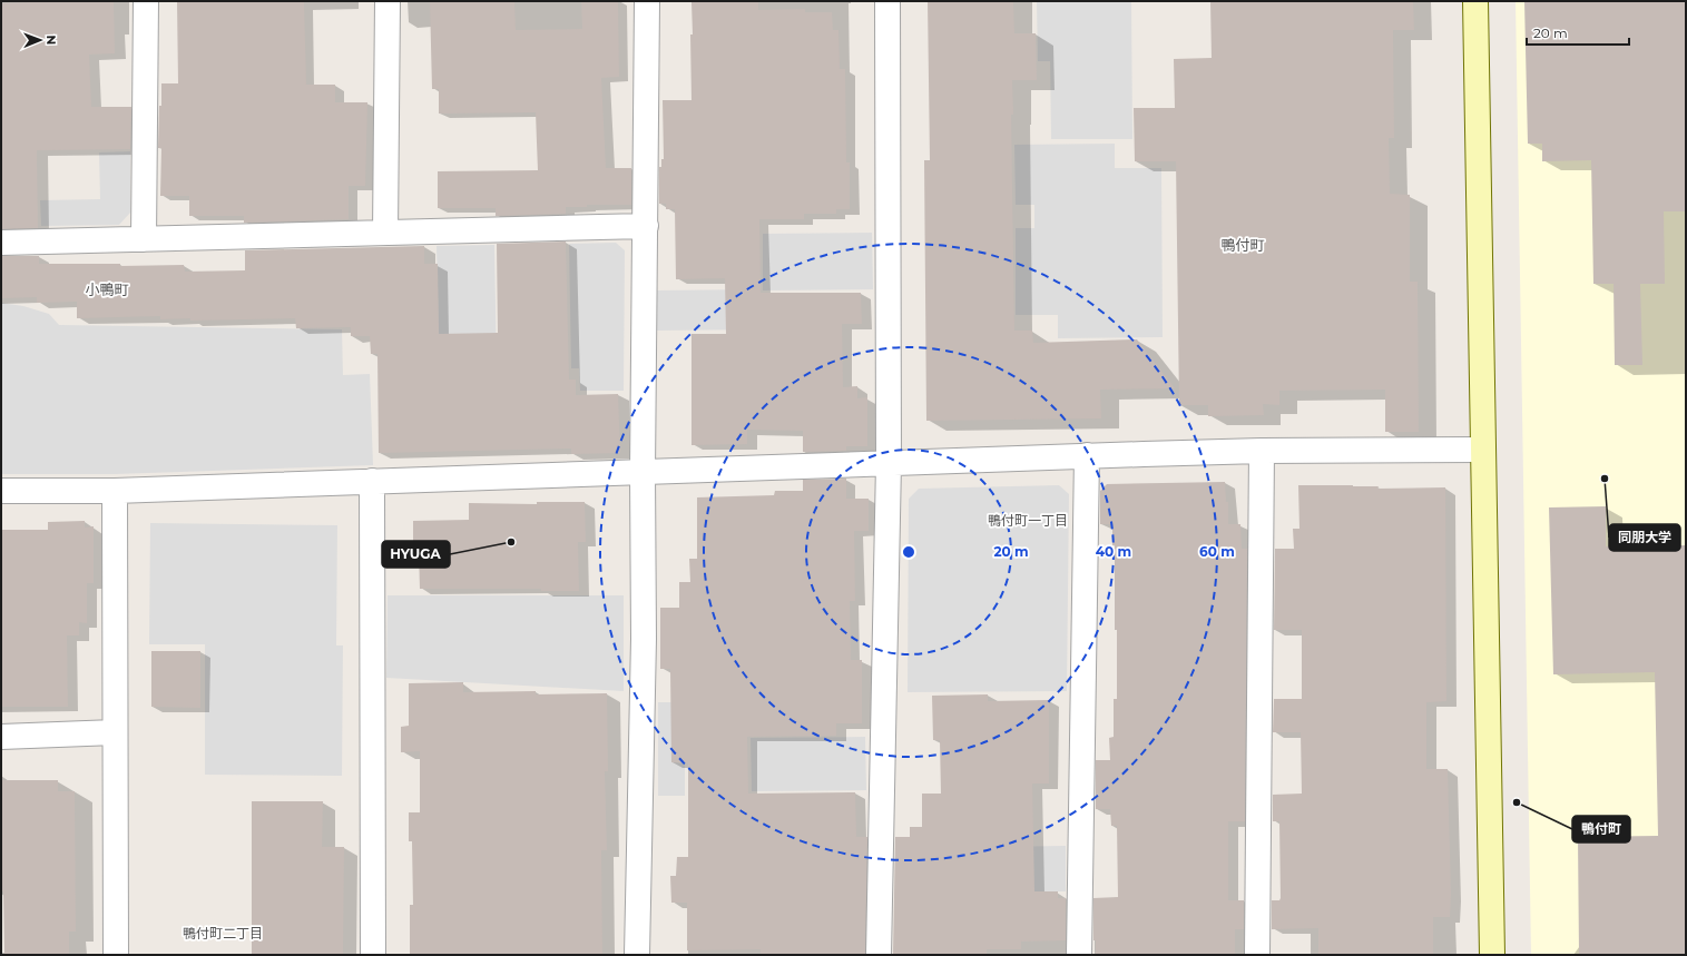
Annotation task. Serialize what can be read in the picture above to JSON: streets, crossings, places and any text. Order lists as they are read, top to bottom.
{
  "districts": [
    "鴨付町",
    "小鴨町",
    "鴨付町一丁目",
    "鴨付町二丁目"
  ],
  "places": ["同朋大学", "HYUGA", "鴨付町"],
  "scale_bar": "20 m",
  "north": "right",
  "rings": ["20 m", "40 m", "60 m"]
}
